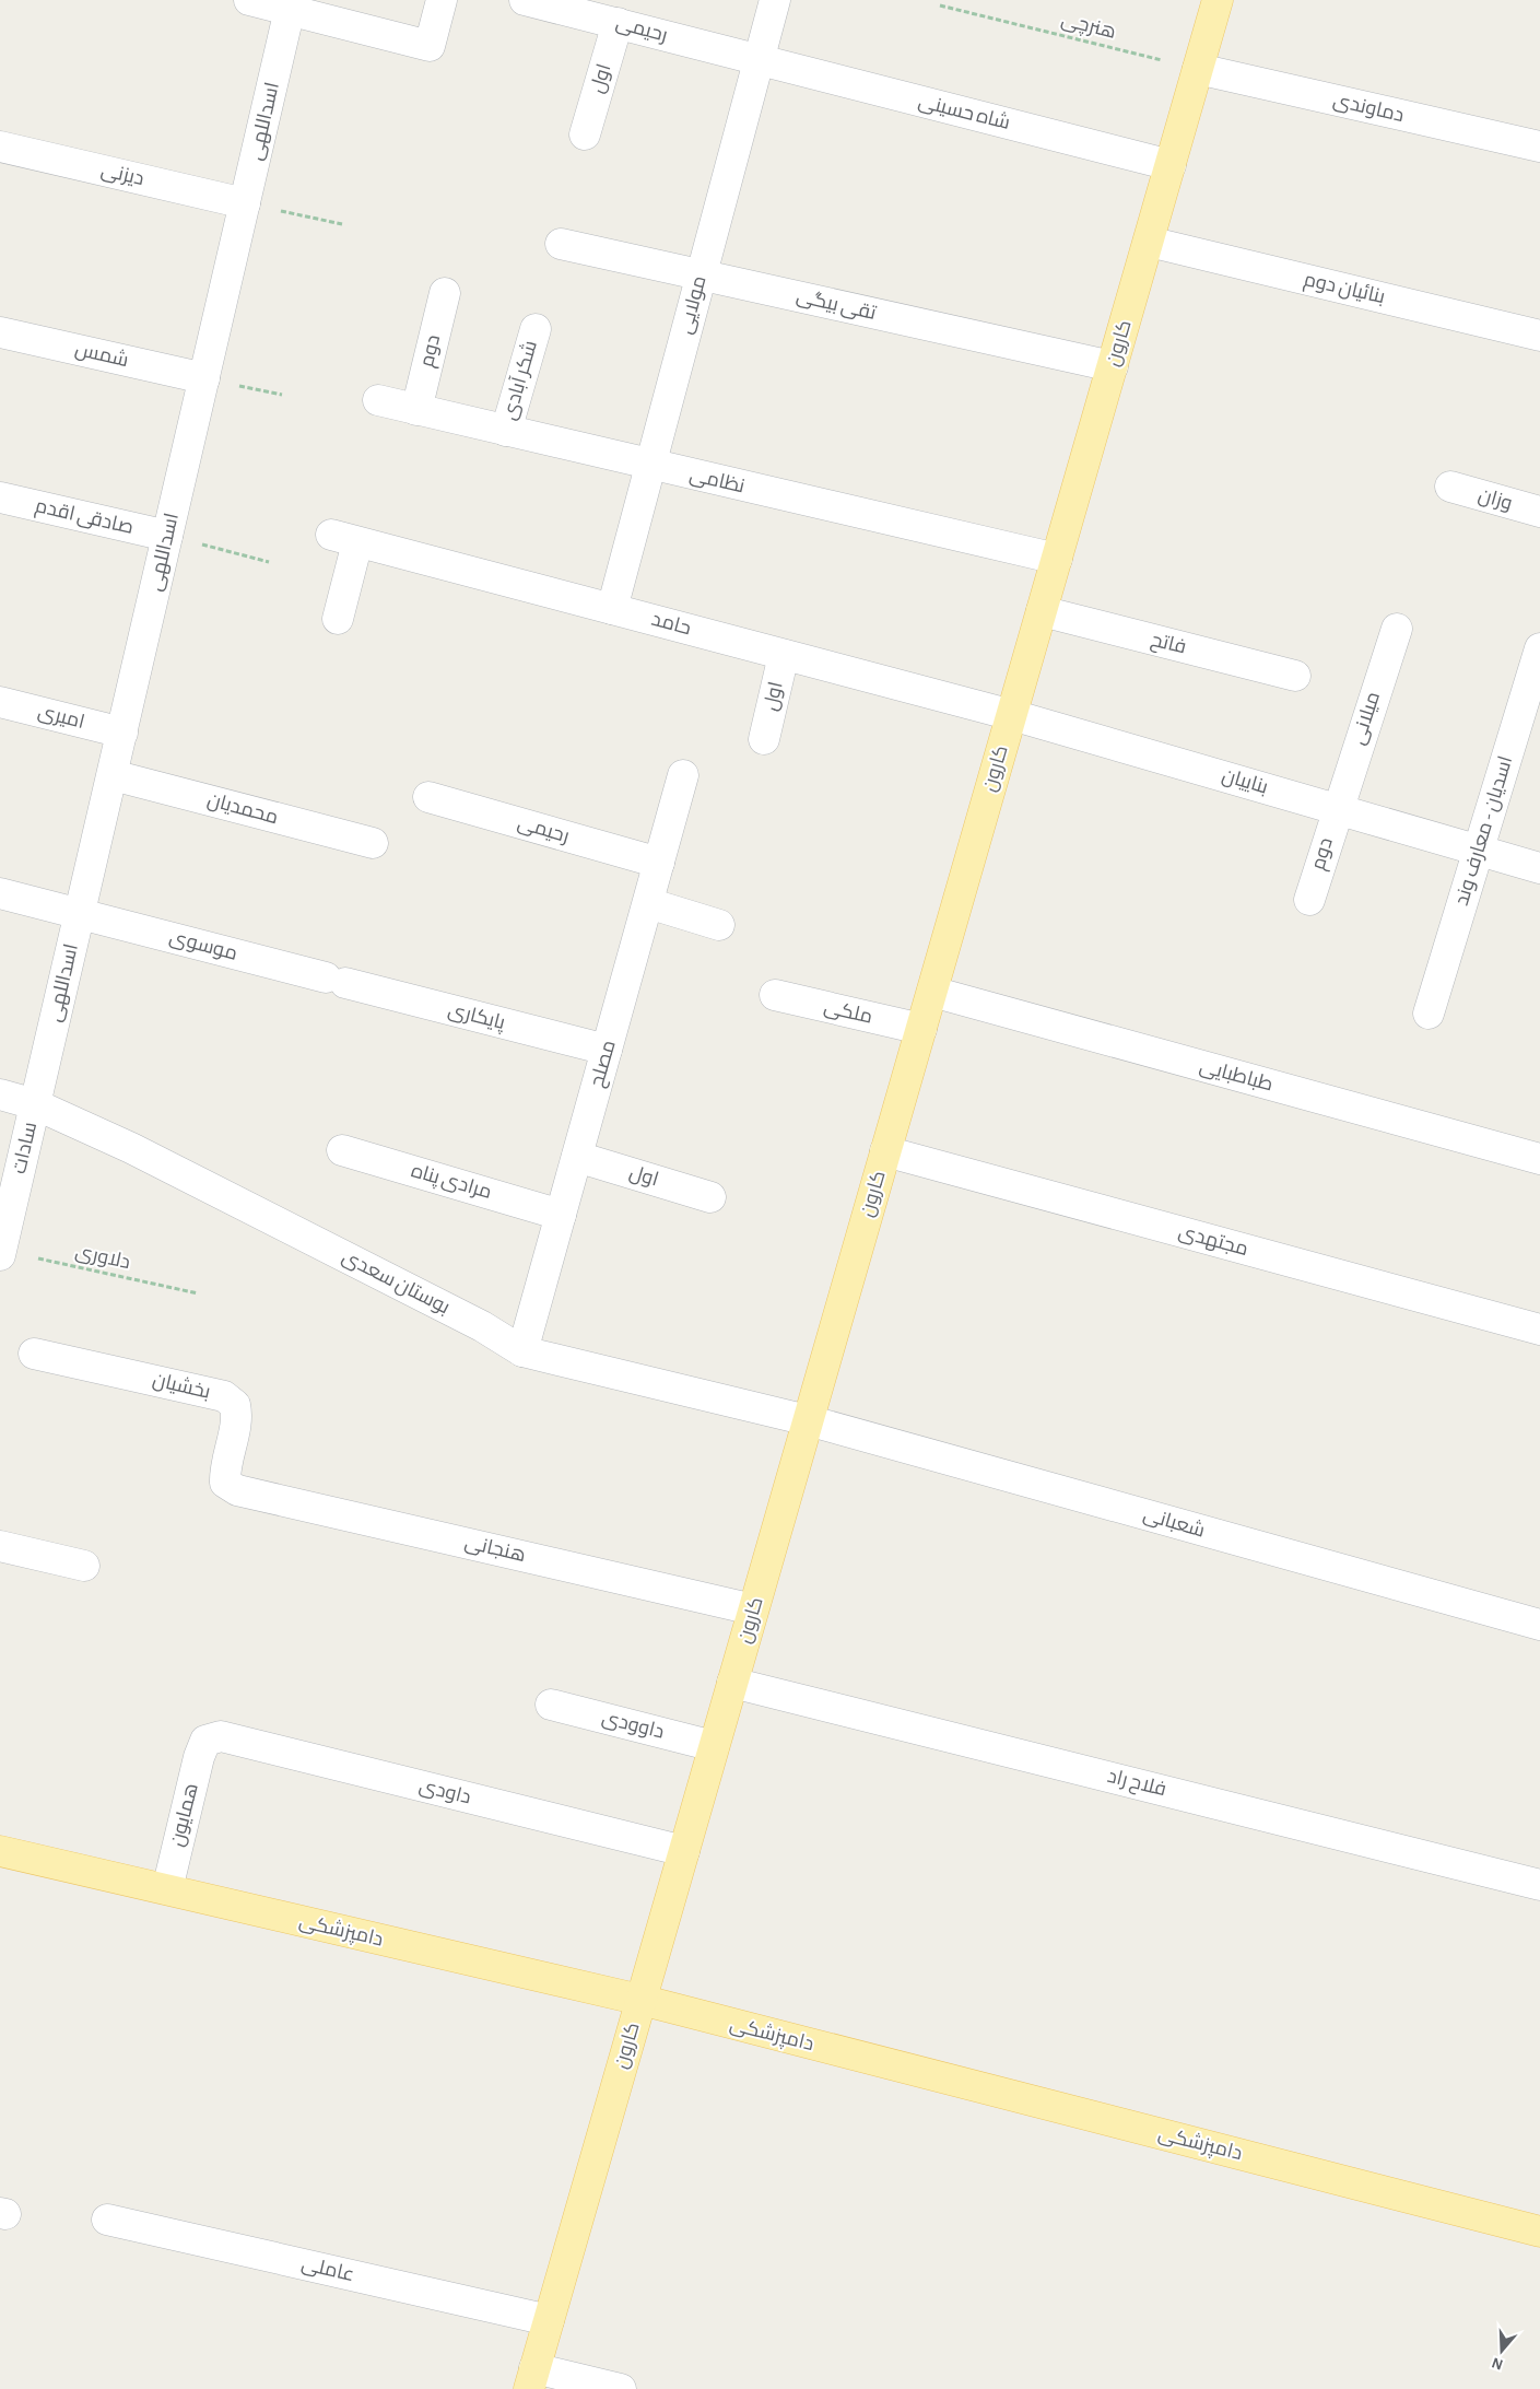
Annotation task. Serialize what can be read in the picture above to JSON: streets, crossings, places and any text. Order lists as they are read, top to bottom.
{
  "streets": {
    "main road": ["کارون", "دامپزشکی"],
    "street": [
      "رحیمی",
      "اول",
      "دماوندی",
      "شاه حسینی",
      "اسداللهی",
      "دیزنی",
      "بنائیان دوم",
      "مولایی",
      "تقی بیگی",
      "دوم",
      "شمس",
      "شکر آبادی",
      "نظامی",
      "وزان",
      "صادقی اقدم",
      "حامد",
      "فاتح",
      "امیری",
      "میلانی",
      "بناییان",
      "محمدیان",
      "اسدیان - معارف وند",
      "موسوی",
      "ملکی",
      "پایکاری",
      "مصلح",
      "طباطبایی",
      "سادات",
      "مرادی پناه",
      "مجتهدی",
      "بوستان سعدی",
      "بخشیان",
      "شعبانی",
      "هنجانی",
      "داوودی",
      "فلاح راد",
      "داودی",
      "همایون",
      "عاملی"
    ],
    "path": ["هنرچی", "دلاوری"]
  },
  "crossings": [
    ["هنرچی", "دماوندی"],
    ["هنرچی", "کارون"],
    ["رحیمی", "اول"],
    ["رحیمی", "شاه حسینی"],
    ["رحیمی", "مولایی"],
    ["رحیمی", "مصلح"],
    ["اول", "حامد"],
    ["اول", "مصلح"],
    ["دماوندی", "کارون"],
    ["شاه حسینی", "مولایی"],
    ["شاه حسینی", "کارون"],
    ["اسداللهی", "دیزنی"],
    ["اسداللهی", "شمس"],
    ["اسداللهی", "صادقی اقدم"],
    ["اسداللهی", "امیری"],
    ["اسداللهی", "محمدیان"],
    ["اسداللهی", "موسوی"],
    ["اسداللهی", "سادات"],
    ["اسداللهی", "بوستان سعدی"],
    ["بنائیان دوم", "کارون"],
    ["مولایی", "تقی بیگی"],
    ["مولایی", "نظامی"],
    ["مولایی", "حامد"],
    ["تقی بیگی", "کارون"],
    ["کارون", "نظامی"],
    ["کارون", "حامد"],
    ["کارون", "فاتح"],
    ["کارون", "بناییان"],
    ["کارون", "ملکی"],
    ["کارون", "طباطبایی"],
    ["کارون", "مجتهدی"],
    ["کارون", "بوستان سعدی"],
    ["کارون", "شعبانی"],
    ["کارون", "هنجانی"],
    ["کارون", "داوودی"],
    ["کارون", "فلاح راد"],
    ["کارون", "داودی"],
    ["کارون", "دامپزشکی"],
    ["کارون", "عاملی"],
    ["دوم", "نظامی"],
    ["دوم", "میلانی"],
    ["دوم", "بناییان"],
    ["شکر آبادی", "نظامی"],
    ["حامد", "بناییان"],
    ["میلانی", "بناییان"],
    ["بناییان", "اسدیان - معارف وند"],
    ["موسوی", "پایکاری"],
    ["پایکاری", "مصلح"],
    ["مصلح", "مرادی پناه"],
    ["مصلح", "بوستان سعدی"],
    ["سادات", "دلاوری"],
    ["سادات", "بوستان سعدی"],
    ["بوستان سعدی", "شعبانی"],
    ["بخشیان", "هنجانی"],
    ["داودی", "همایون"],
    ["همایون", "دامپزشکی"]
  ],
  "north": "bottom"
}
